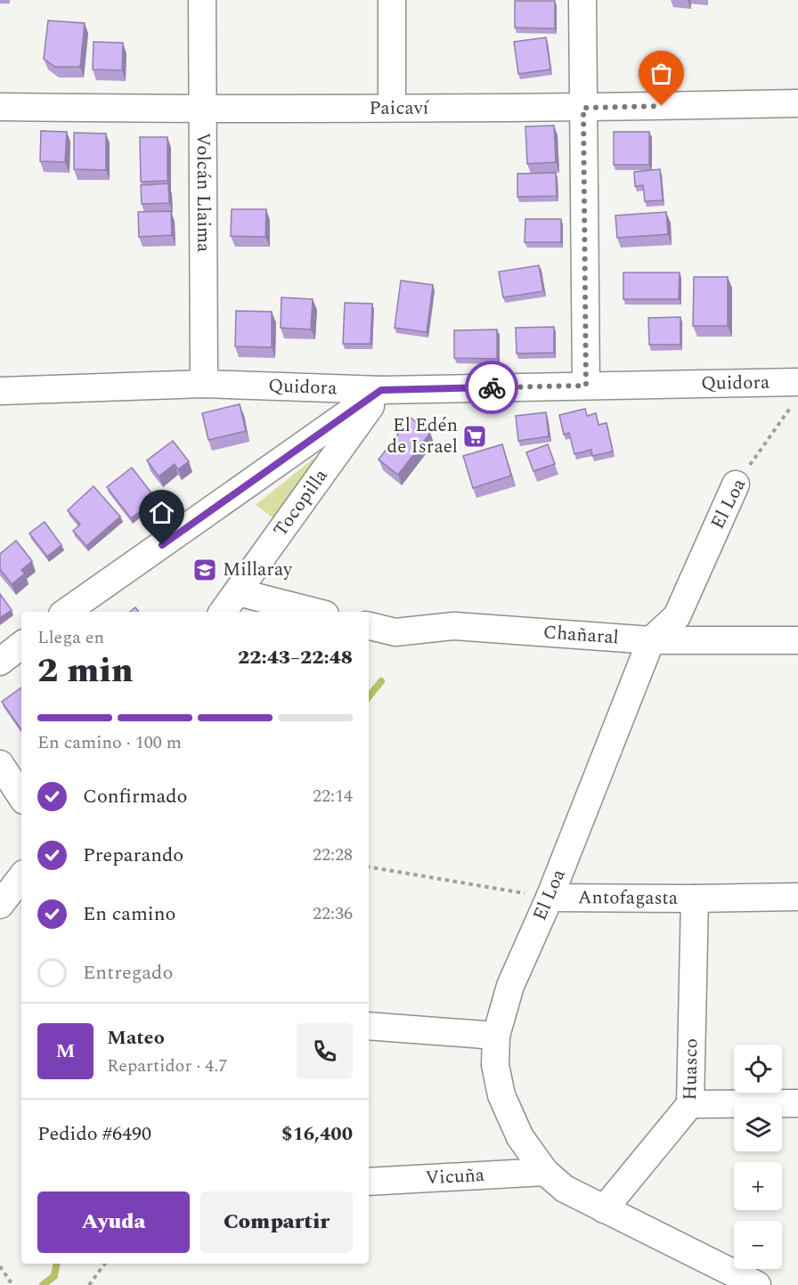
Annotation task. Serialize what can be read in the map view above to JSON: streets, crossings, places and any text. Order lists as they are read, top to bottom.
{
  "streets": {
    "street": [
      "Paicaví",
      "Volcán Llaima",
      "Quidora",
      "Tocopilla",
      "El Loa",
      "Chañaral",
      "Antofagasta",
      "Huasco",
      "Vicuña"
    ]
  },
  "crossings": [
    ["Paicaví", "Volcán Llaima"],
    ["Volcán Llaima", "Quidora"],
    ["Quidora", "Tocopilla"],
    ["El Loa", "Chañaral"],
    ["El Loa", "Antofagasta"],
    ["El Loa", "Huasco"],
    ["El Loa", "Vicuña"],
    ["Antofagasta", "Huasco"]
  ],
  "places": {
    "supermarket": ["El Edén de Israel"],
    "school or university": ["Millaray"]
  },
  "page": {
    "heading": ["2 min", "Llega en", "22:43–22:48"],
    "panel": [
      "Mateo",
      "Repartidor · 4.7",
      "Pedido #6490",
      "$16,400"
    ],
    "bar": "En camino · 100 m",
    "list": [
      ["Confirmado", "22:14"],
      ["Preparando", "22:28"],
      ["En camino", "22:36"],
      "Entregado"
    ],
    "round": "M",
    "map_buttons": ["+", "−"],
    "buttons": ["Ayuda", "Compartir"]
  }
}
